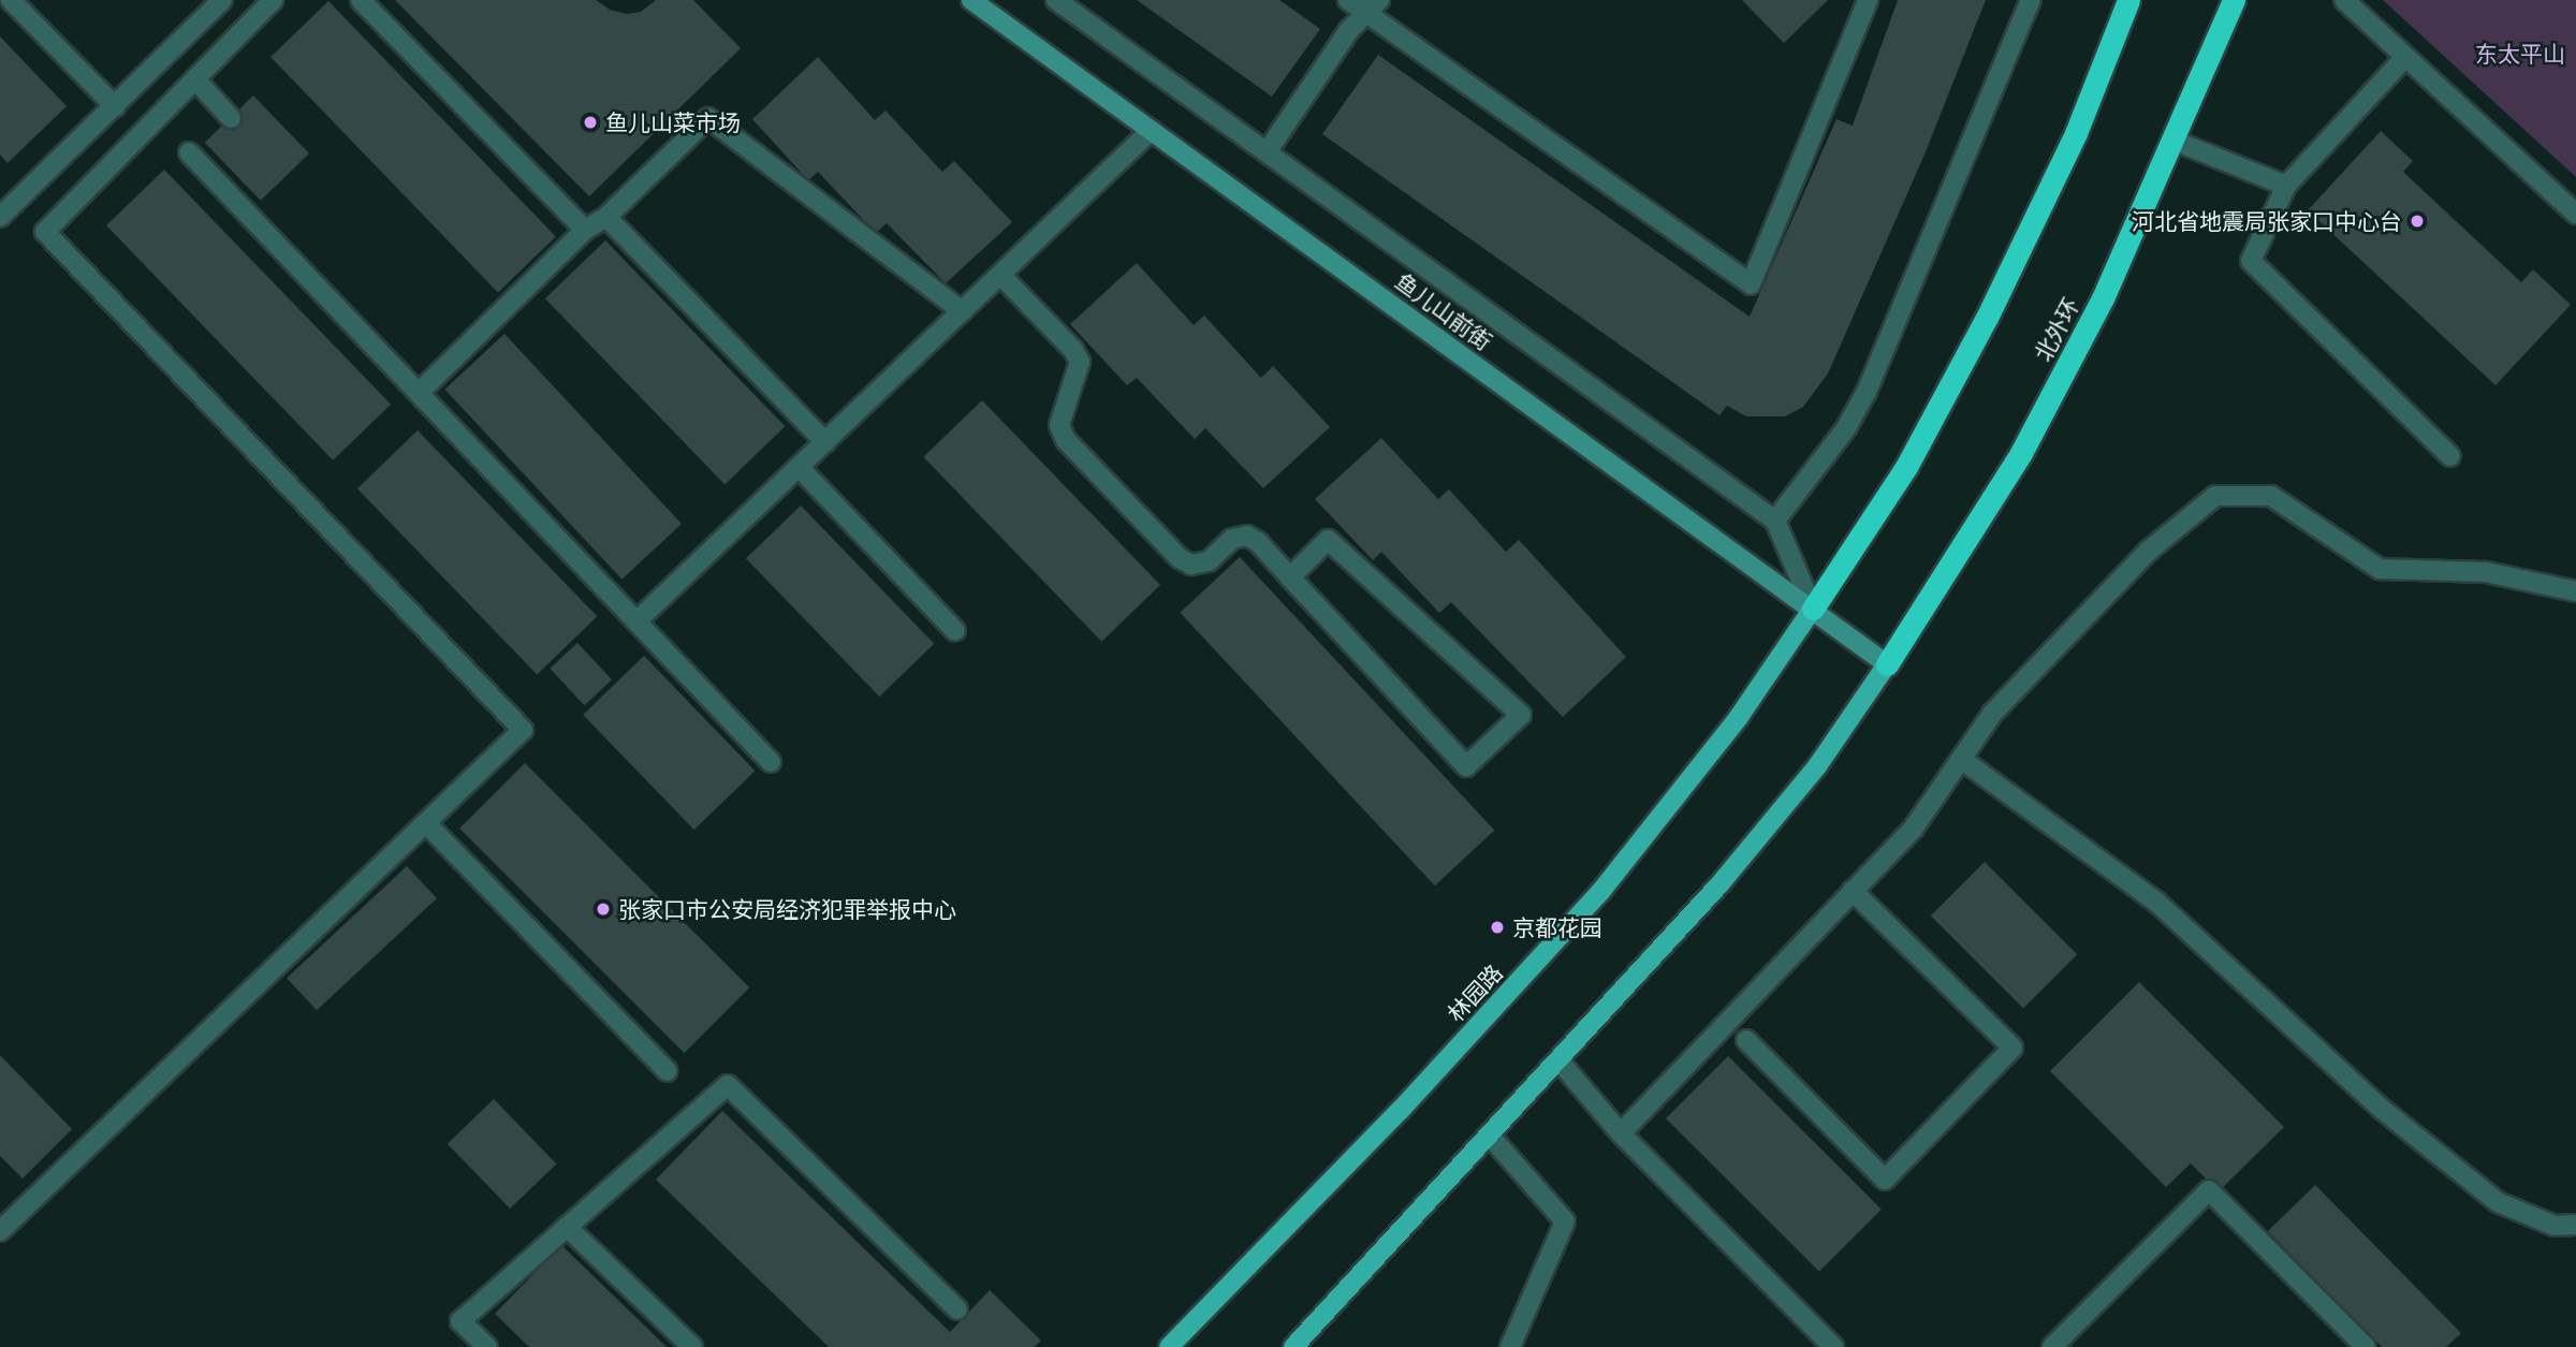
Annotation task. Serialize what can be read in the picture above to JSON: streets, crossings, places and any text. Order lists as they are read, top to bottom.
{
  "streets": {
    "highway": ["北外环"],
    "main road": ["林园路"],
    "street": ["鱼儿山前街"]
  },
  "crossings": [
    ["鱼儿山前街", "北外环"],
    ["鱼儿山前街", "林园路"]
  ],
  "parks": ["东太平山"],
  "places": [
    "鱼儿山菜市场",
    "河北省地震局张家口中心台",
    "张家口市公安局经济犯罪举报中心",
    "京都花园"
  ]
}
